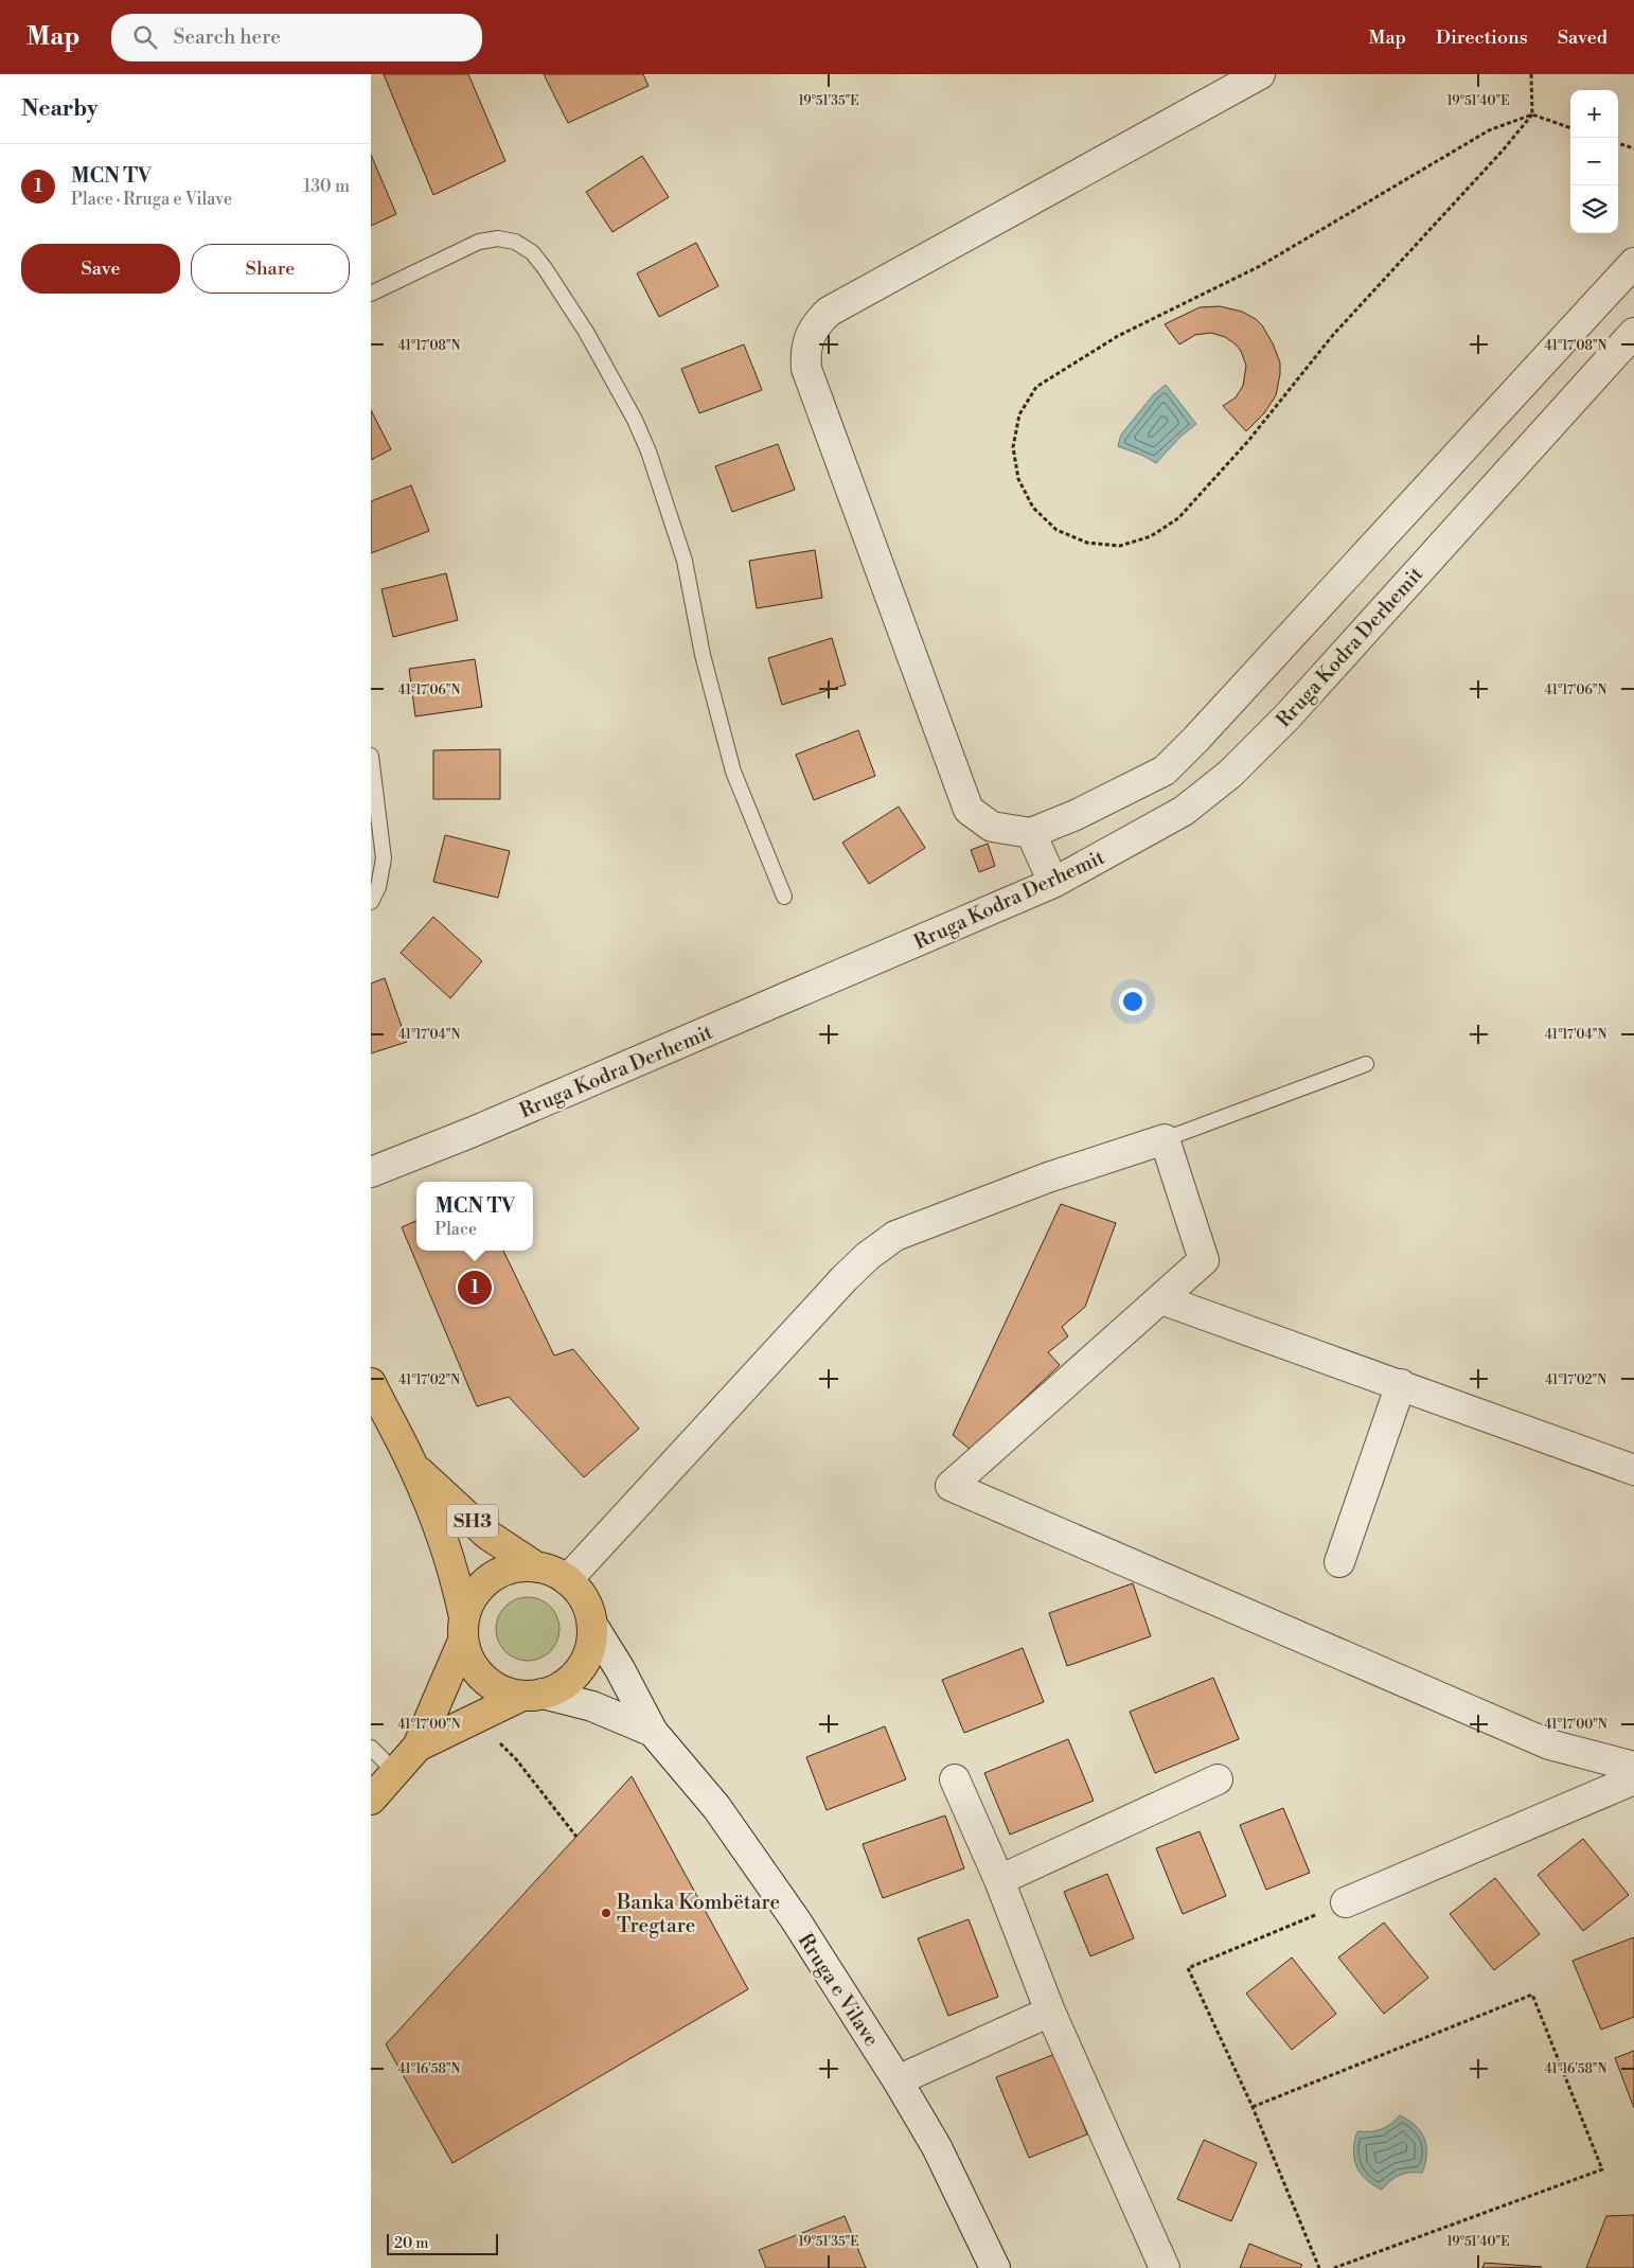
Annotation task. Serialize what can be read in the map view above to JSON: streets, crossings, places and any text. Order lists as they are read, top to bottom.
{
  "streets": {
    "main road": ["SH3"],
    "street": ["Rruga Kodra Derhemit", "Rruga e Vilave"]
  },
  "crossings": [
    ["SH3", "Rruga e Vilave"]
  ],
  "places": ["Banka Kombëtare Tregtare"],
  "scale_bar": "20 m",
  "page": {
    "header": "Map",
    "search": "Search here",
    "nav": ["Map", "Directions", "Saved"],
    "heading": "Nearby",
    "map_buttons": ["+", "−"],
    "list": [
      {
        "mark": "1",
        "name": "MCN TV",
        "note": "Place · Rruga e Vilave",
        "value": "130 m"
      }
    ],
    "buttons": ["Save", "Share"],
    "popup": ["MCN TV", "Place"],
    "pins": "1",
    "scale": "20 m"
  },
  "coordinates": [
    "19°51'35\"E",
    "19°51'40\"E",
    "41°17'08\"N",
    "41°17'06\"N",
    "41°17'04\"N",
    "41°17'02\"N",
    "41°17'00\"N",
    "41°16'58\"N"
  ]
}
